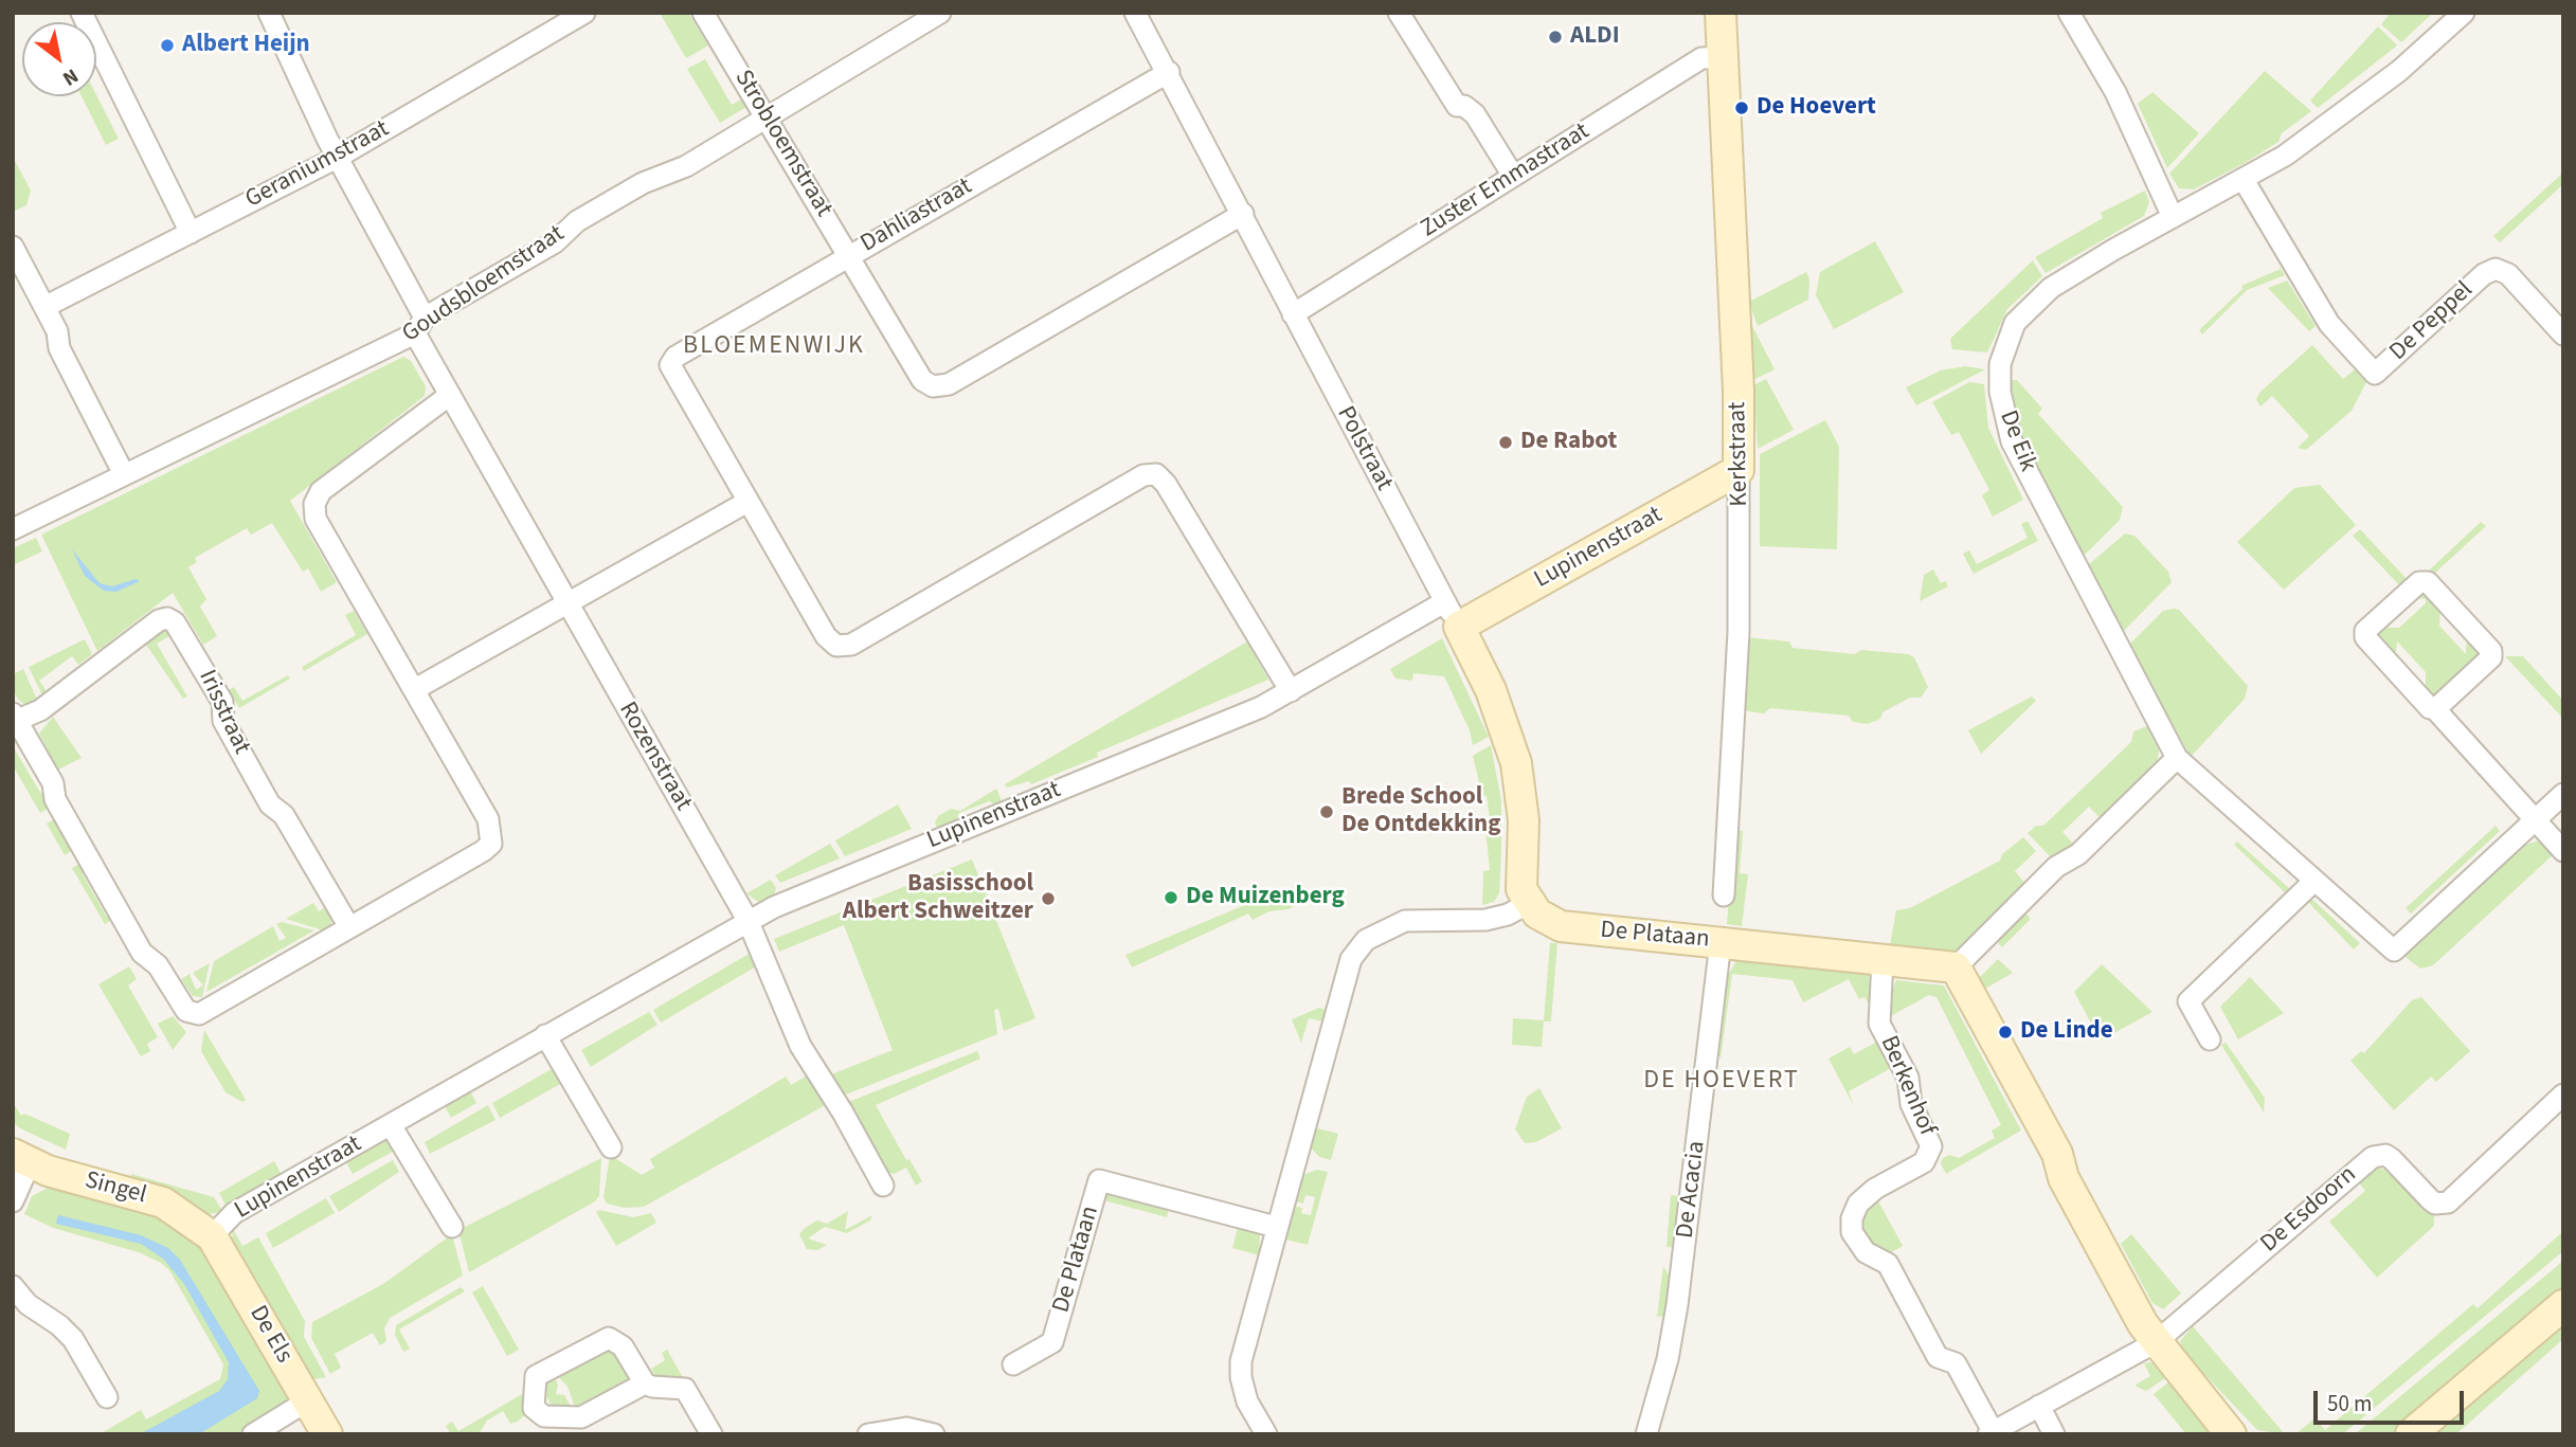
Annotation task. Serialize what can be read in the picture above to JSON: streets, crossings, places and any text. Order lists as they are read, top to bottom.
{
  "streets": {
    "street": [
      "Strobloemstraat",
      "Geraniumstraat",
      "Zuster Emmastraat",
      "Dahliastraat",
      "Goudsbloemstraat",
      "De Peppel",
      "De Eik",
      "Polstraat",
      "Kerkstraat",
      "Lupinenstraat",
      "Irisstraat",
      "Rozenstraat",
      "De Plataan",
      "Berkenhof",
      "Singel",
      "De Acacia",
      "De Esdoorn",
      "De Els"
    ]
  },
  "crossings": [
    ["Strobloemstraat", "Dahliastraat"],
    ["Strobloemstraat", "Goudsbloemstraat"],
    ["Strobloemstraat", "Polstraat"],
    ["Geraniumstraat", "Rozenstraat"],
    ["Zuster Emmastraat", "Polstraat"],
    ["Zuster Emmastraat", "Kerkstraat"],
    ["Dahliastraat", "Polstraat"],
    ["Goudsbloemstraat", "Rozenstraat"],
    ["De Peppel", "De Eik"],
    ["Polstraat", "Lupinenstraat"],
    ["Polstraat", "De Plataan"],
    ["Kerkstraat", "Lupinenstraat"],
    ["Lupinenstraat", "Rozenstraat"],
    ["Lupinenstraat", "Singel"],
    ["Lupinenstraat", "De Els"],
    ["De Plataan", "Berkenhof"],
    ["De Plataan", "De Acacia"],
    ["Berkenhof", "De Esdoorn"],
    ["Singel", "De Els"]
  ],
  "districts": ["BLOEMENWIJK", "DE HOEVERT"],
  "places": [
    "ALDI",
    "Albert Heijn",
    "De Hoevert",
    "De Rabot",
    "Brede School De Ontdekking",
    "De Muizenberg",
    "Basisschool Albert Schweitzer",
    "De Linde"
  ],
  "scale_bar": "50 m",
  "north": "bottom right"
}
